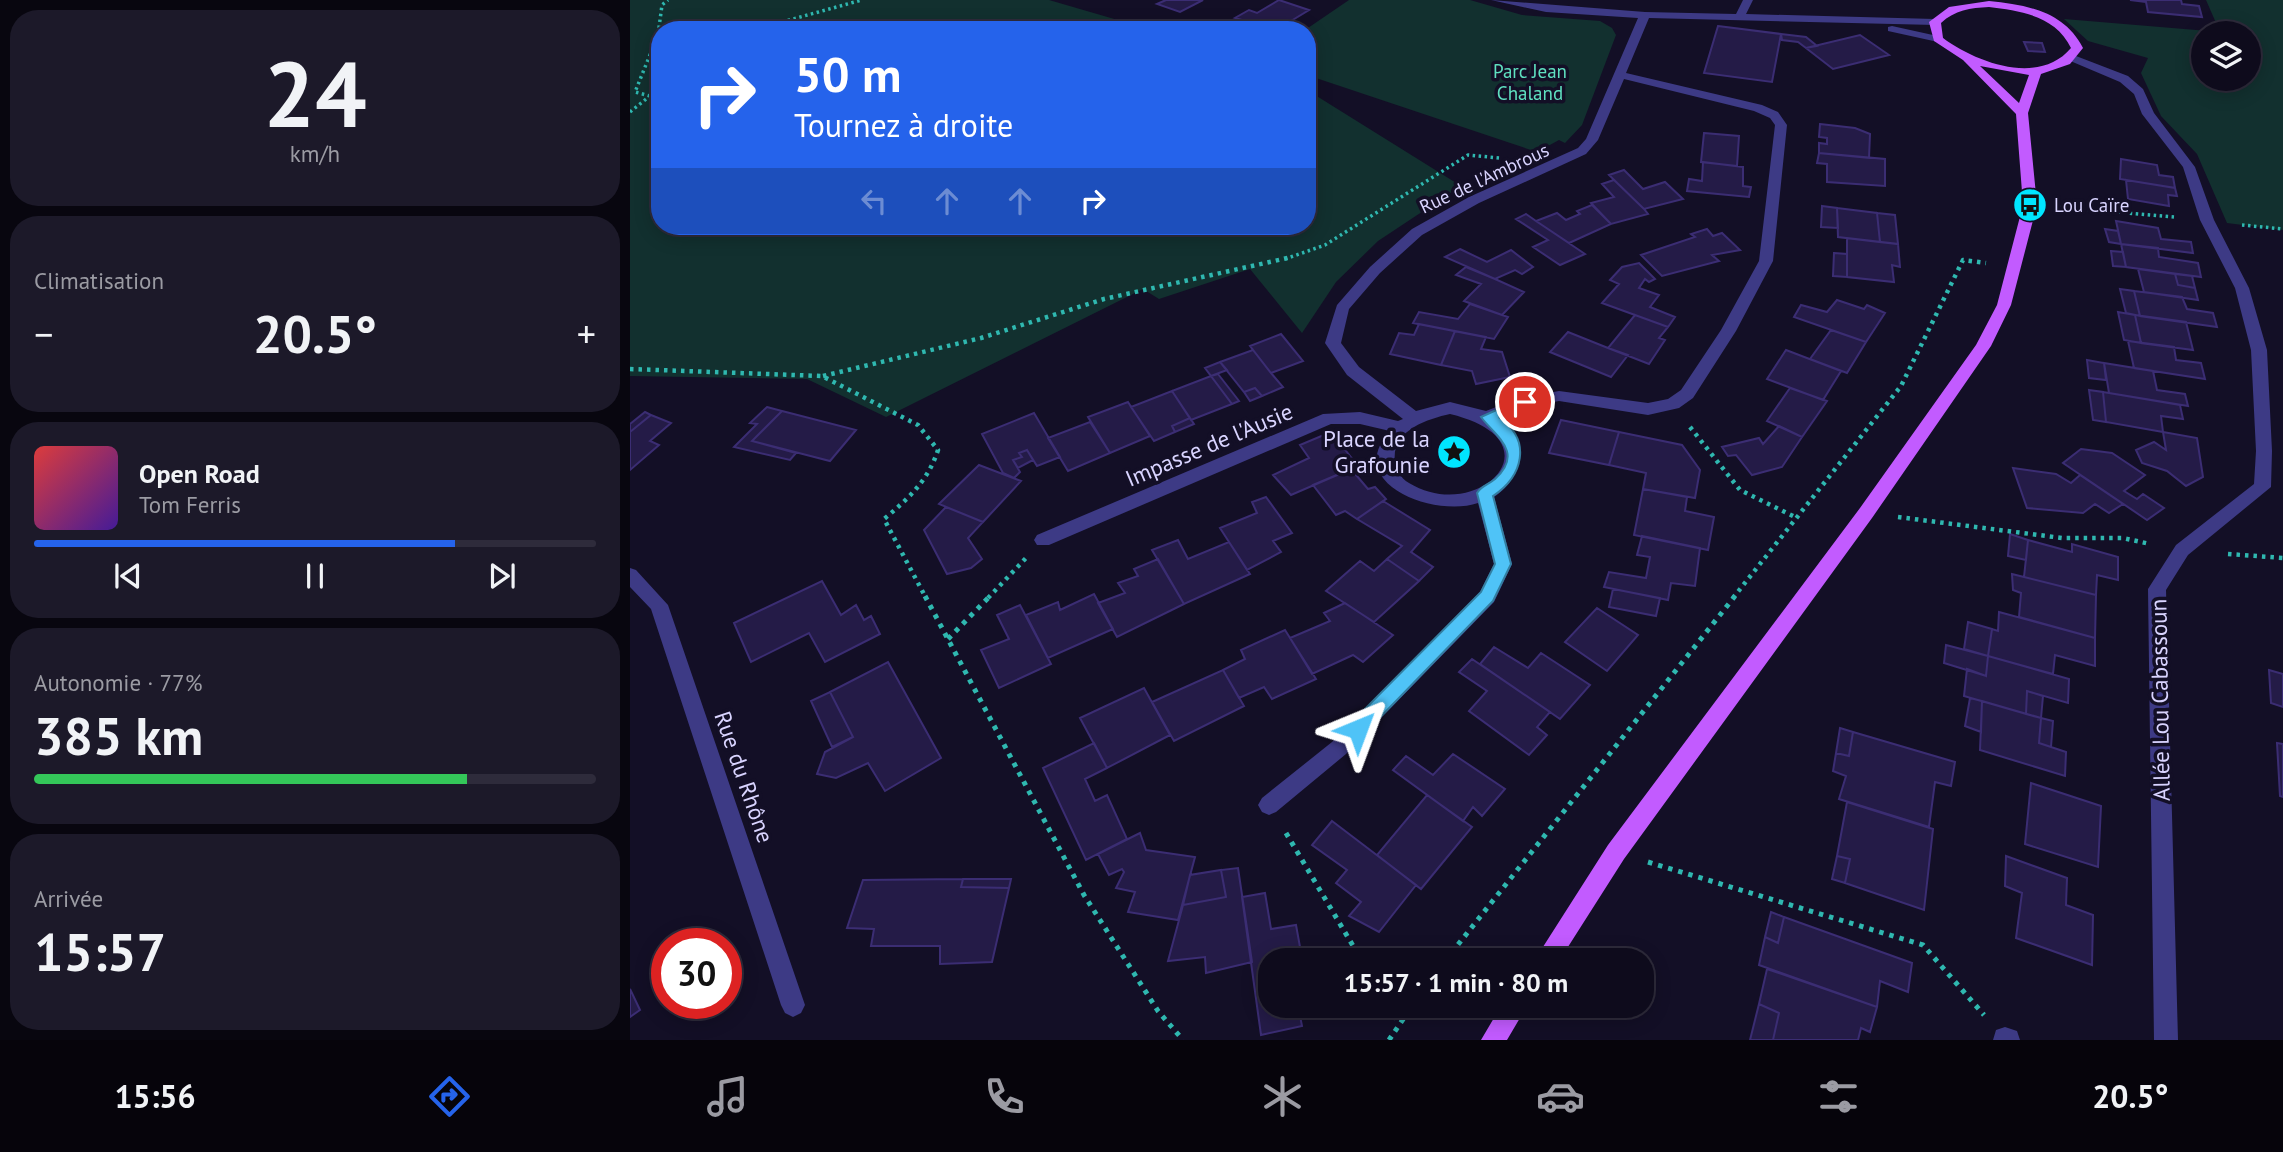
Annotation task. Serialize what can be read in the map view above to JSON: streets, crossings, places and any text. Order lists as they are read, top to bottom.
{
  "streets": {
    "street": [
      "Rue de l'Ambrous",
      "Impasse de l'Ausie",
      "Allée Lou Cabassoun",
      "Rue du Rhône"
    ]
  },
  "crossings": [
    ["Rue de l'Ambrous", "Impasse de l'Ausie"]
  ],
  "parks": ["Parc Jean Chaland"],
  "places": {
    "bus stop": ["Lou Caïre"],
    "place": ["Place de la Grafounie"]
  },
  "page": {
    "tile": [
      ["24", "km/h"],
      "Climatisation",
      ["Autonomie · 77%", "385 km"],
      ["Arrivée", "15:57"]
    ],
    "turn": ["50 m", "Tournez à droite"],
    "heat": ["−", "20.5°", "+"],
    "song": ["Open Road", "Tom Ferris"],
    "limit": "30",
    "trip": "15:57 · 1 min · 80 m",
    "tabs": ["15:56", "20.5°"]
  }
}
